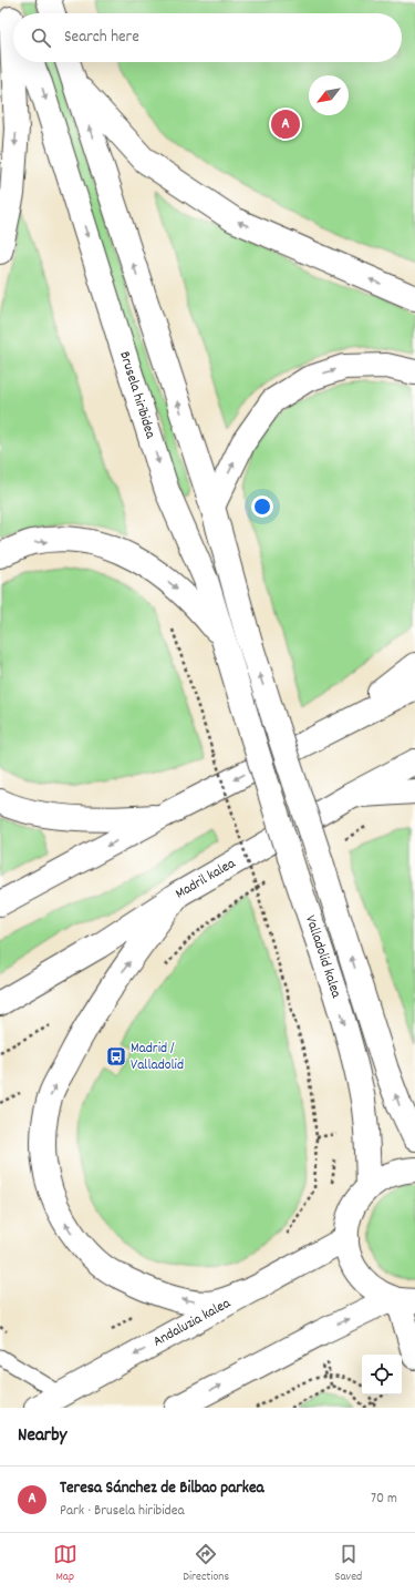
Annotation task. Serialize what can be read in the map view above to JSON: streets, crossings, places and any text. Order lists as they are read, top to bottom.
{
  "streets": {
    "main road": [
      "Brusela hiribidea",
      "Madril kalea",
      "Valladolid kalea",
      "Andaluzia kalea"
    ]
  },
  "crossings": [
    ["Brusela hiribidea", "Valladolid kalea"]
  ],
  "places": {
    "bus stop": ["Madrid / Valladolid"]
  },
  "north": "bottom left",
  "page": {
    "search": "Search here",
    "pins": "A",
    "heading": "Nearby",
    "list": [
      {
        "mark": "A",
        "name": "Teresa Sánchez de Bilbao parkea",
        "note": "Park · Brusela hiribidea",
        "value": "70 m"
      }
    ],
    "nav": ["Map", "Directions", "Saved"]
  }
}
